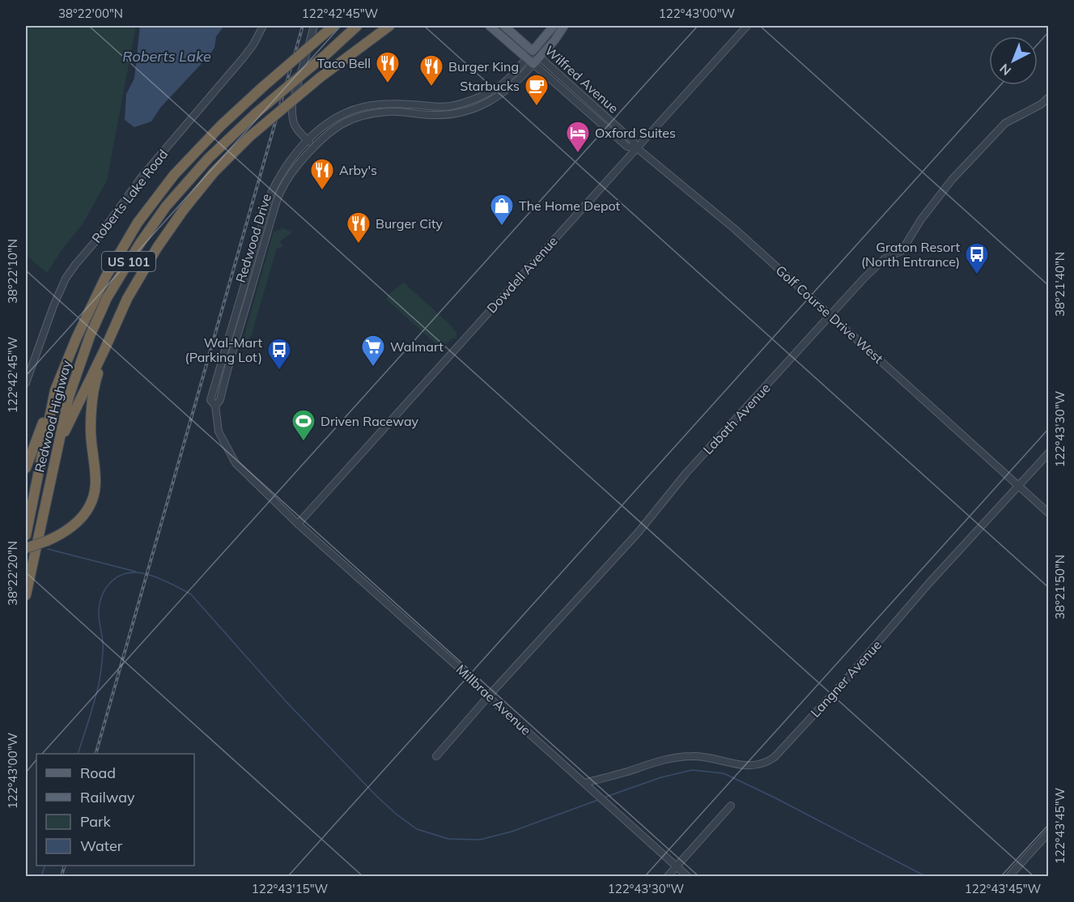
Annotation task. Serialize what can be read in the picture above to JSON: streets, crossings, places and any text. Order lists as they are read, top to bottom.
{
  "streets": {
    "highway": ["US 101", "Redwood Highway"],
    "main road": ["Redwood Drive"],
    "street": [
      "Wilfred Avenue",
      "Roberts Lake Road",
      "Dowdell Avenue",
      "Golf Course Drive West",
      "Labath Avenue",
      "Langner Avenue",
      "Millbrae Avenue"
    ]
  },
  "crossings": [
    ["Wilfred Avenue", "Redwood Drive"],
    ["Wilfred Avenue", "Dowdell Avenue"],
    ["Wilfred Avenue", "Golf Course Drive West"],
    ["Redwood Drive", "Dowdell Avenue"],
    ["Redwood Drive", "Millbrae Avenue"],
    ["Dowdell Avenue", "Golf Course Drive West"],
    ["Dowdell Avenue", "Millbrae Avenue"],
    ["Golf Course Drive West", "Labath Avenue"],
    ["Golf Course Drive West", "Langner Avenue"],
    ["Labath Avenue", "Millbrae Avenue"],
    ["Langner Avenue", "Millbrae Avenue"]
  ],
  "water": ["Roberts Lake"],
  "places": {
    "restaurant": [
      "Taco Bell",
      "Burger King",
      "Arby's",
      "Burger City"
    ],
    "cafe": ["Starbucks"],
    "hotel": ["Oxford Suites"],
    "shop": ["The Home Depot"],
    "bus stop": ["Graton Resort (North Entrance)", "Wal-Mart (Parking Lot)"],
    "supermarket": ["Walmart"],
    "sports": ["Driven Raceway"]
  },
  "legend": [
    "Road",
    "Railway",
    "Park",
    "Water"
  ],
  "north": "bottom left",
  "coordinates": [
    "38°22'00\"N",
    "122°42'45\"W",
    "122°43'00\"W",
    "38°22'10\"N",
    "38°21'40\"N",
    "122°43'30\"W",
    "38°22'20\"N",
    "38°21'50\"N",
    "122°43'45\"W",
    "122°43'15\"W"
  ]
}
